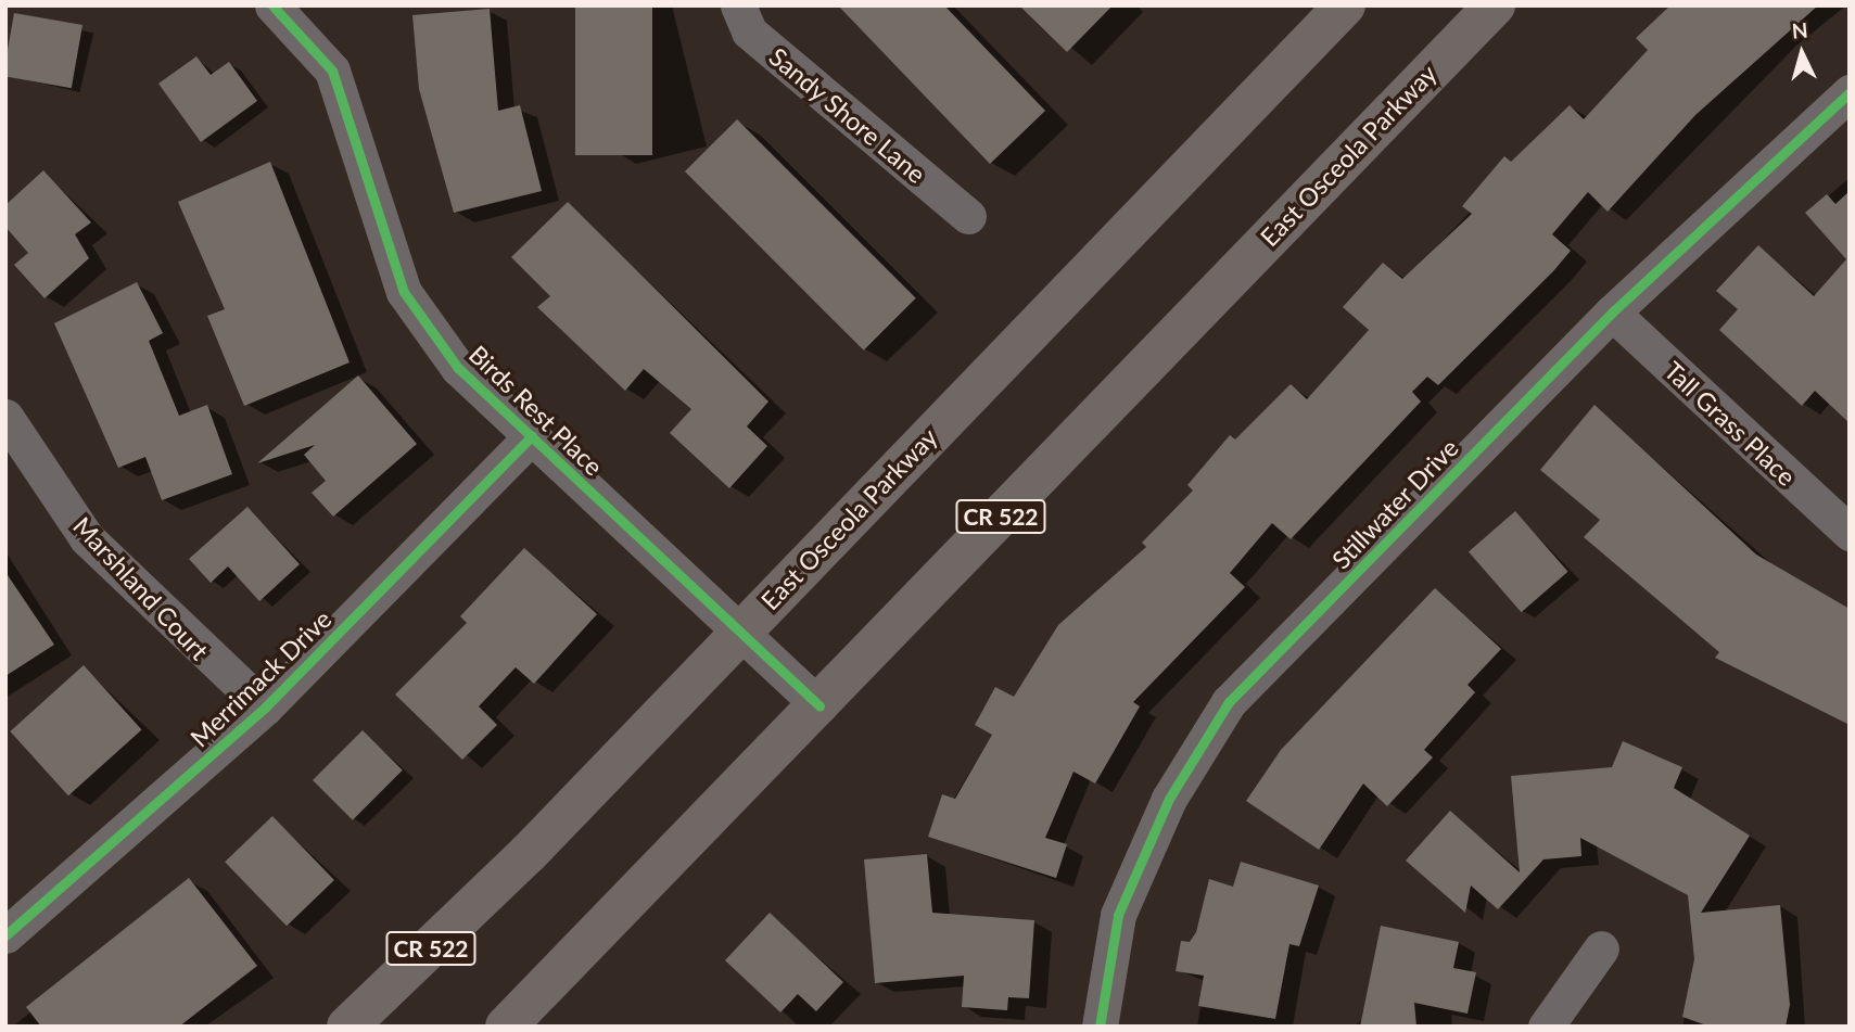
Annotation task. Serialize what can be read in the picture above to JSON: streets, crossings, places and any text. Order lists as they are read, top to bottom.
{
  "streets": {
    "main road": ["East Osceola Parkway", "CR 522"],
    "street": [
      "Sandy Shore Lane",
      "Birds Rest Place",
      "Tall Grass Place",
      "Stillwater Drive",
      "Marshland Court",
      "Merrimack Drive"
    ]
  },
  "crossings": [
    ["East Osceola Parkway", "Birds Rest Place"],
    ["Birds Rest Place", "Merrimack Drive"],
    ["Tall Grass Place", "Stillwater Drive"],
    ["Marshland Court", "Merrimack Drive"]
  ],
  "north": "top"
}
